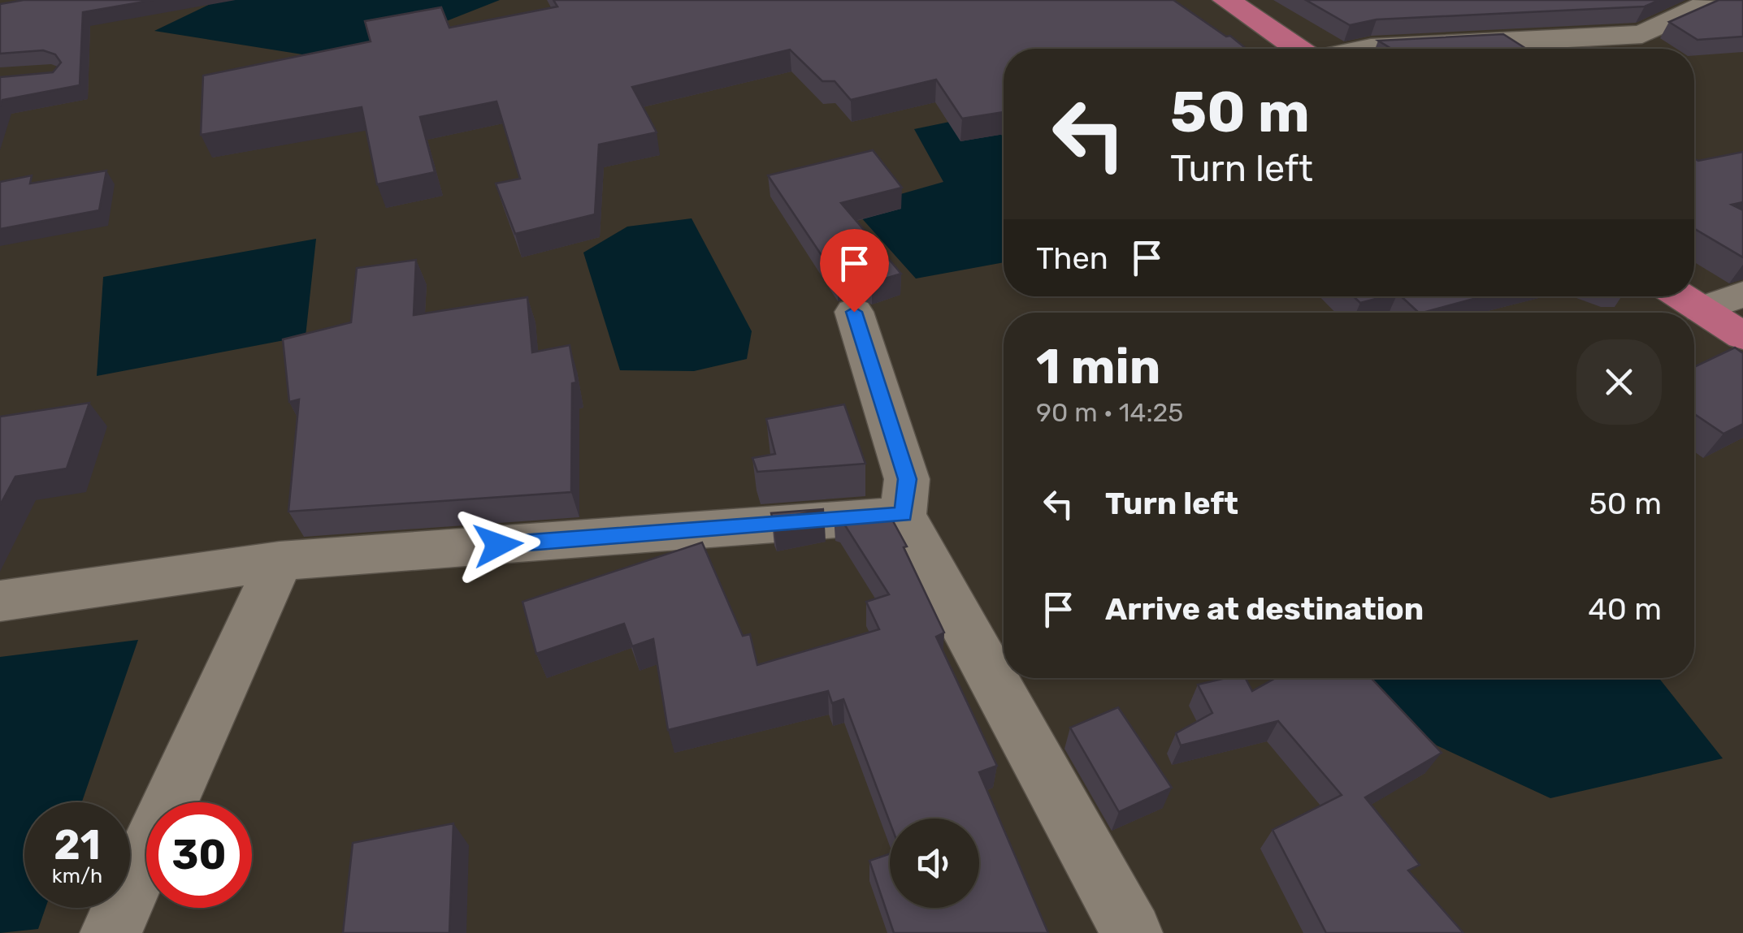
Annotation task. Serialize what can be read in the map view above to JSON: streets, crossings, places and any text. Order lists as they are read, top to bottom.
{
  "page": {
    "turn": ["50 m", "Turn left"],
    "then": "Then",
    "heading": ["1 min", "90 m · 14:25"],
    "list": [
      {
        "name": "Turn left",
        "value": "50 m"
      },
      {
        "name": "Arrive at destination",
        "value": "40 m"
      }
    ],
    "speed": "21 km/h",
    "limit": "30"
  }
}
